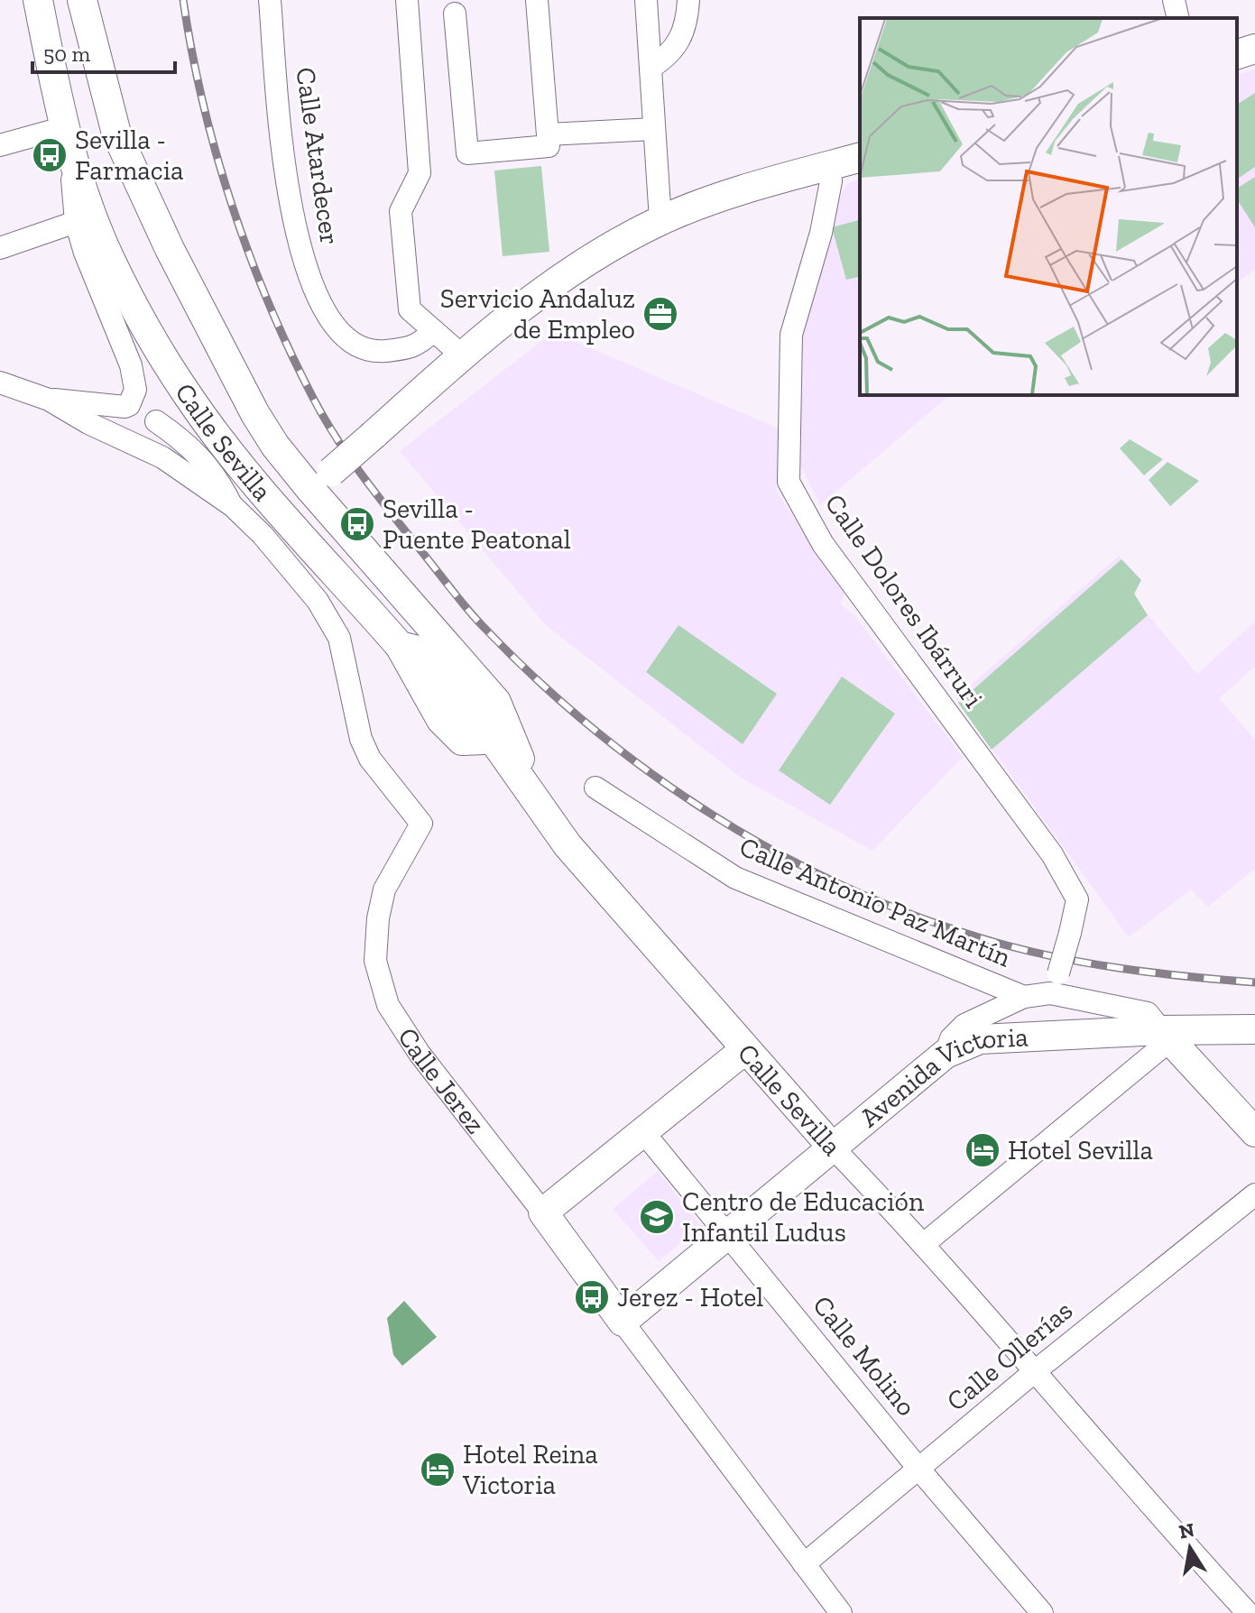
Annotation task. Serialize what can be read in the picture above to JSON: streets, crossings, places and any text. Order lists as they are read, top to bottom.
{
  "streets": {
    "main road": ["Calle Sevilla", "Calle Jerez", "Avenida Victoria"],
    "street": [
      "Calle Atardecer",
      "Calle Dolores Ibárruri",
      "Calle Antonio Paz Martín",
      "Calle Molino",
      "Calle Ollerías"
    ]
  },
  "crossings": [
    ["Calle Sevilla", "Avenida Victoria"],
    ["Calle Sevilla", "Calle Ollerías"],
    ["Calle Jerez", "Avenida Victoria"],
    ["Calle Jerez", "Calle Ollerías"],
    ["Avenida Victoria", "Calle Molino"],
    ["Calle Molino", "Calle Ollerías"]
  ],
  "places": {
    "bus stop": ["Sevilla - Farmacia", "Sevilla - Puente Peatonal", "Jerez - Hotel"],
    "office": ["Servicio Andaluz de Empleo"],
    "hotel": ["Hotel Sevilla", "Hotel Reina Victoria"],
    "school or university": ["Centro de Educación Infantil Ludus"]
  },
  "scale_bar": "50 m",
  "north": "top"
}
